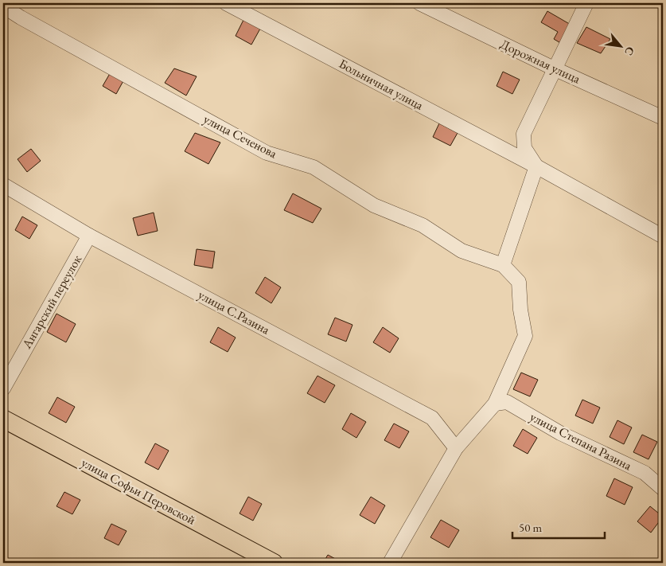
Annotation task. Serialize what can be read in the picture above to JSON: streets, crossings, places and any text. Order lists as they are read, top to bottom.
{
  "streets": {
    "main road": ["улица Софьи Перовской"],
    "street": [
      "Дорожная улица",
      "Больничная улица",
      "улица Сеченова",
      "Ангарский переулок",
      "улица С.Разина",
      "улица Степана Разина"
    ]
  },
  "crossings": [
    ["Ангарский переулок", "улица С.Разина"]
  ],
  "scale_bar": "50 m",
  "north": "bottom right"
}
